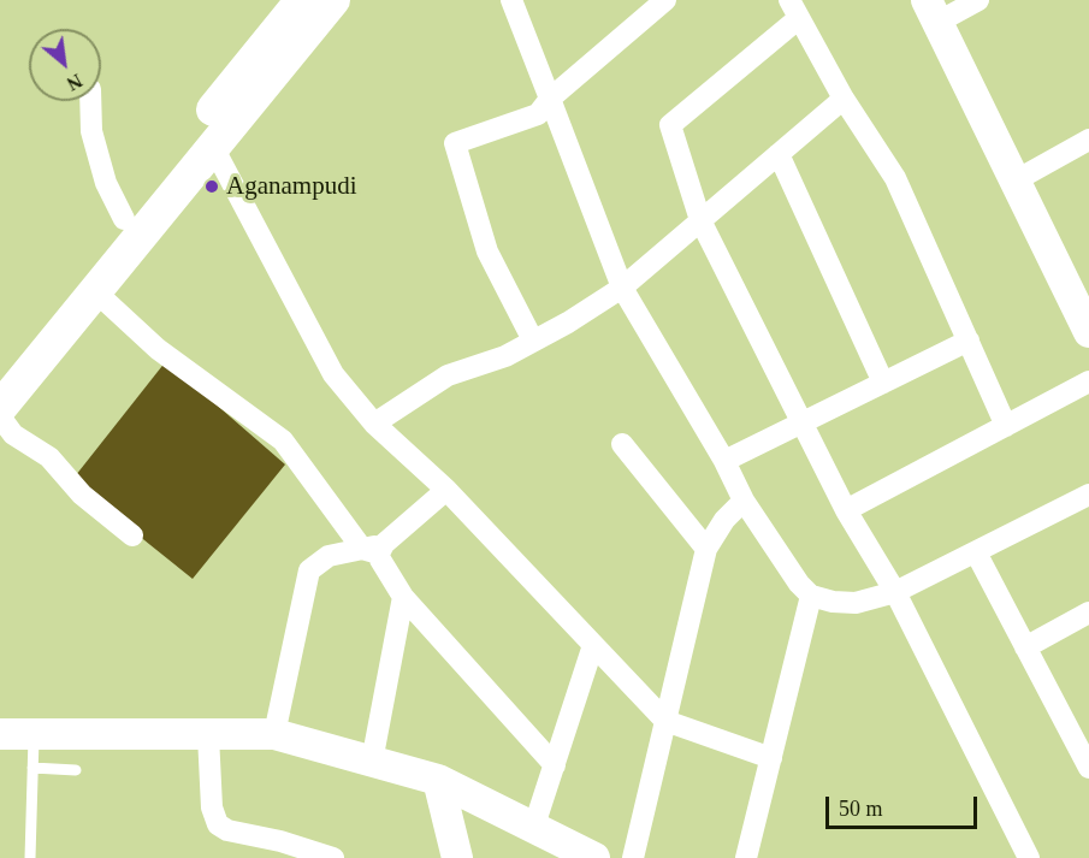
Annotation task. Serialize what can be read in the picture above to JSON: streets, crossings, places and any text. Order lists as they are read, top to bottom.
{
  "places": ["Aganampudi"],
  "scale_bar": "50 m",
  "north": "bottom right"
}
